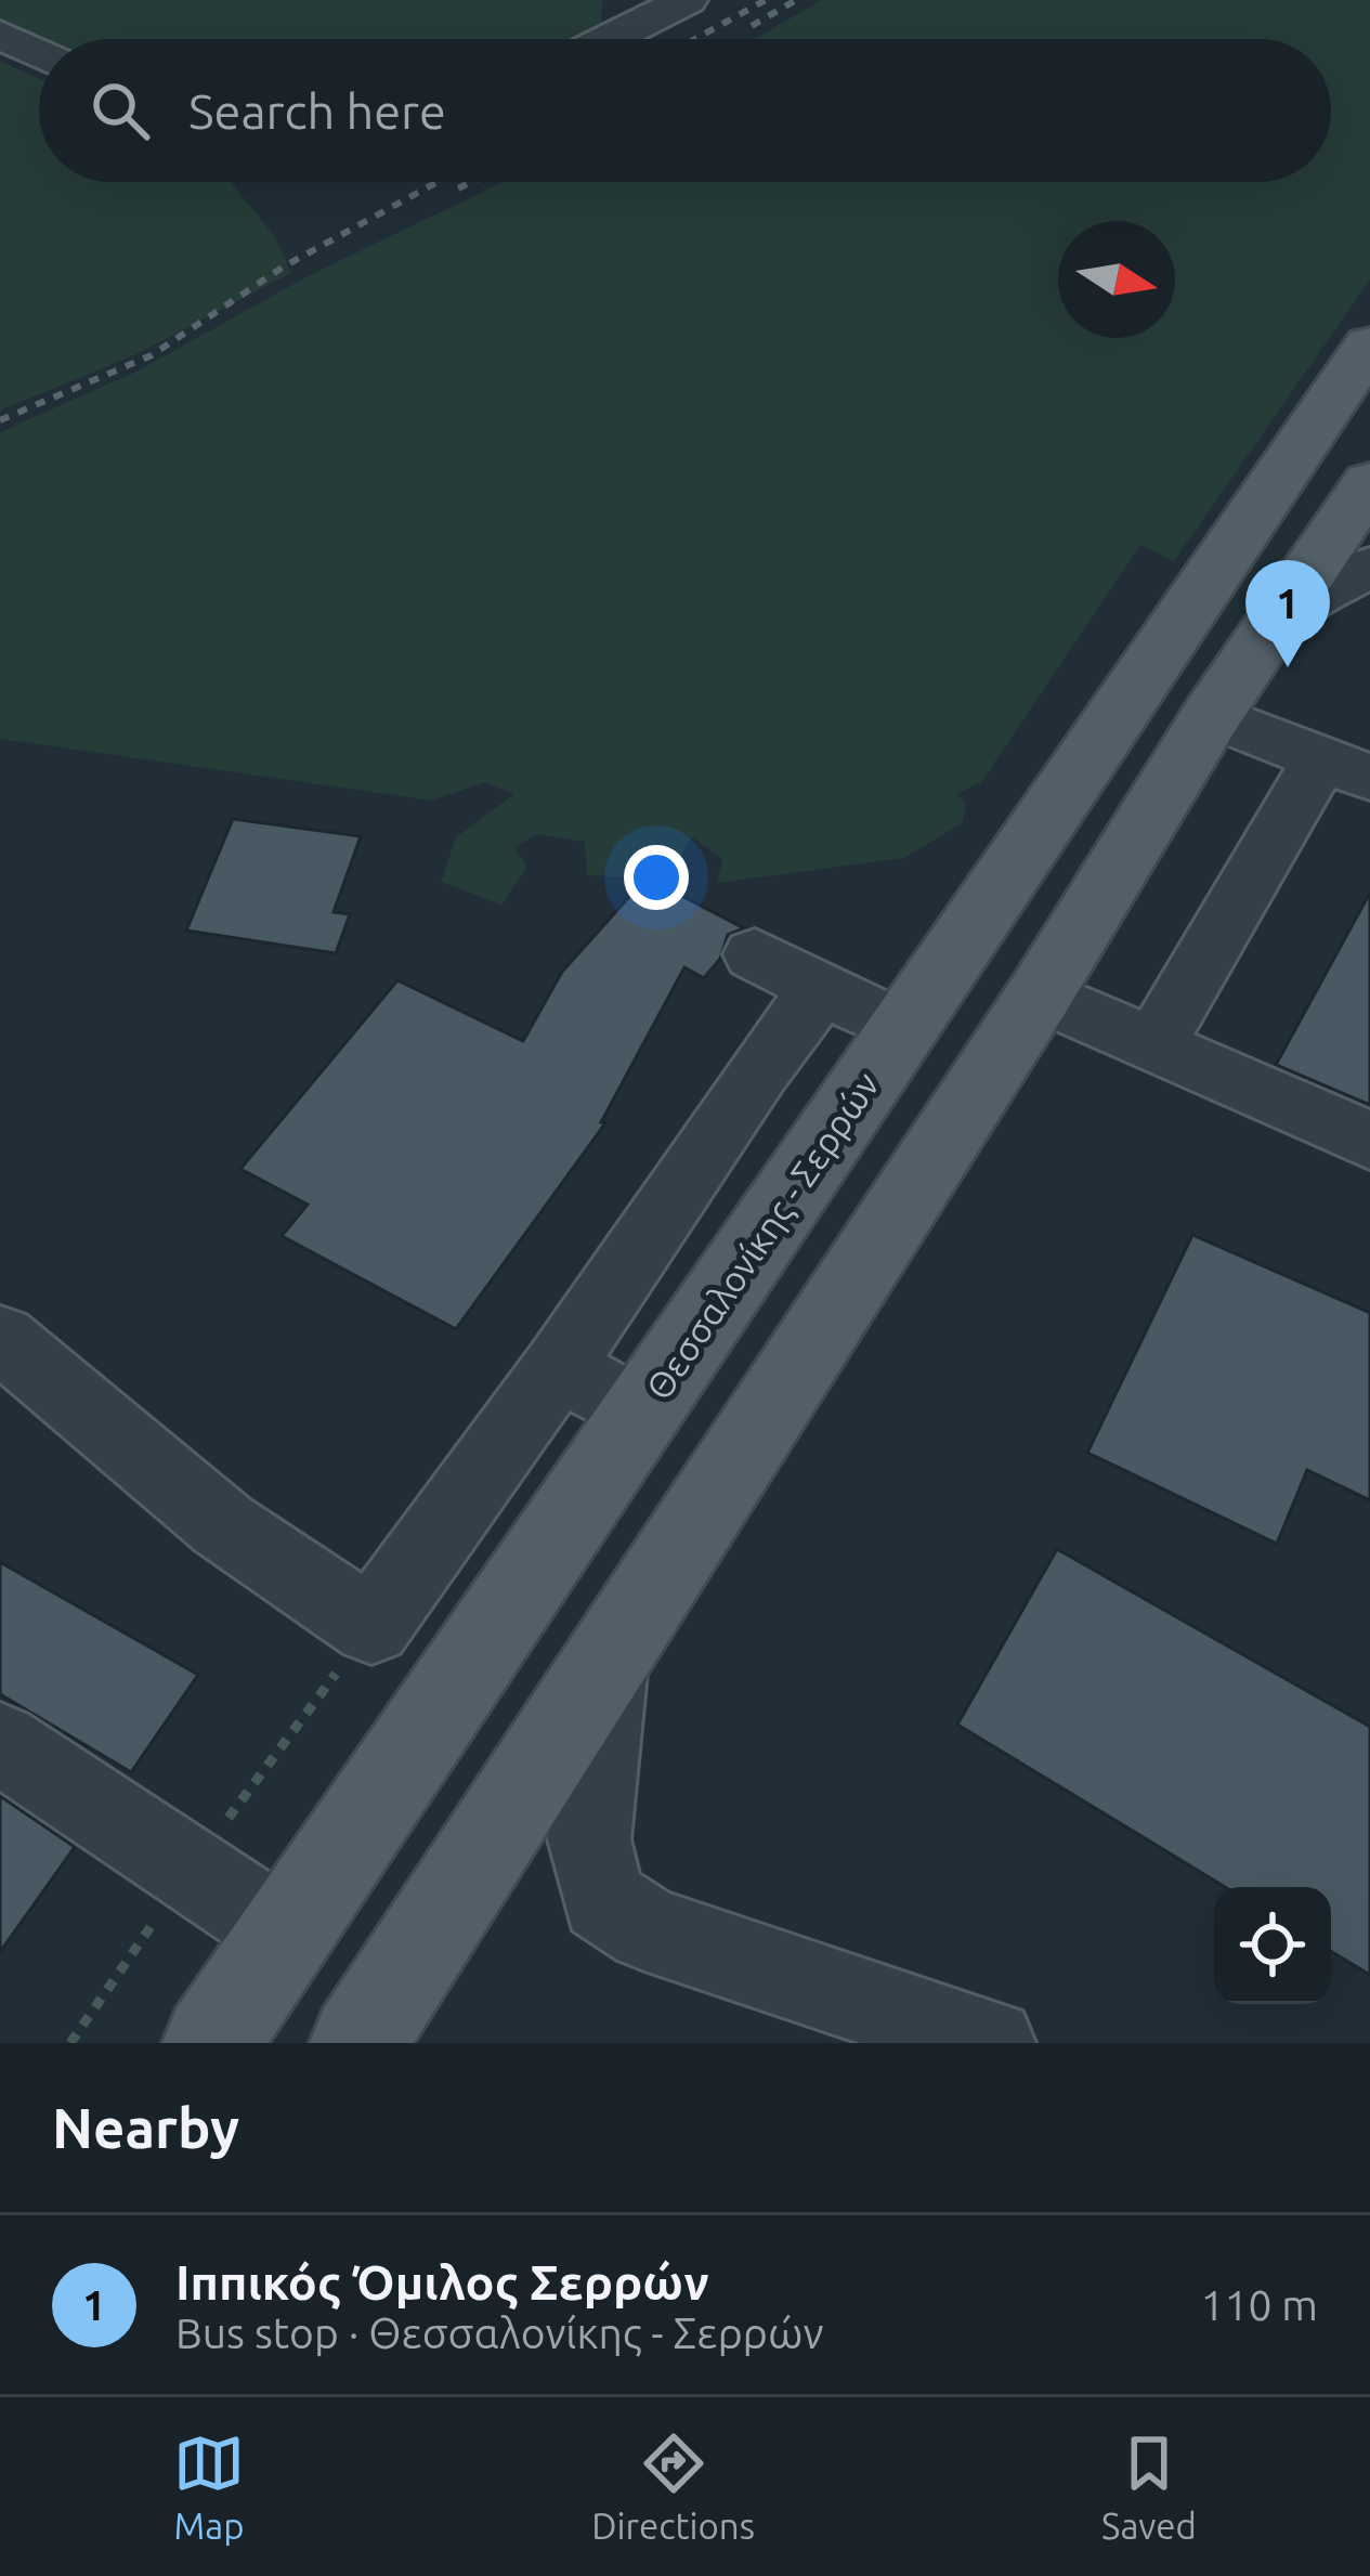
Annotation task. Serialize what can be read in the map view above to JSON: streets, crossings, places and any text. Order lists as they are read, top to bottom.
{
  "streets": {
    "main road": ["Θεσσαλονίκης - Σερρών"]
  },
  "north": "right",
  "page": {
    "search": "Search here",
    "pins": "1",
    "heading": "Nearby",
    "list": [
      {
        "mark": "1",
        "name": "Ιππικός Όμιλος Σερρών",
        "note": "Bus stop · Θεσσαλονίκης - Σερρών",
        "value": "110 m"
      }
    ],
    "nav": ["Map", "Directions", "Saved"]
  }
}
